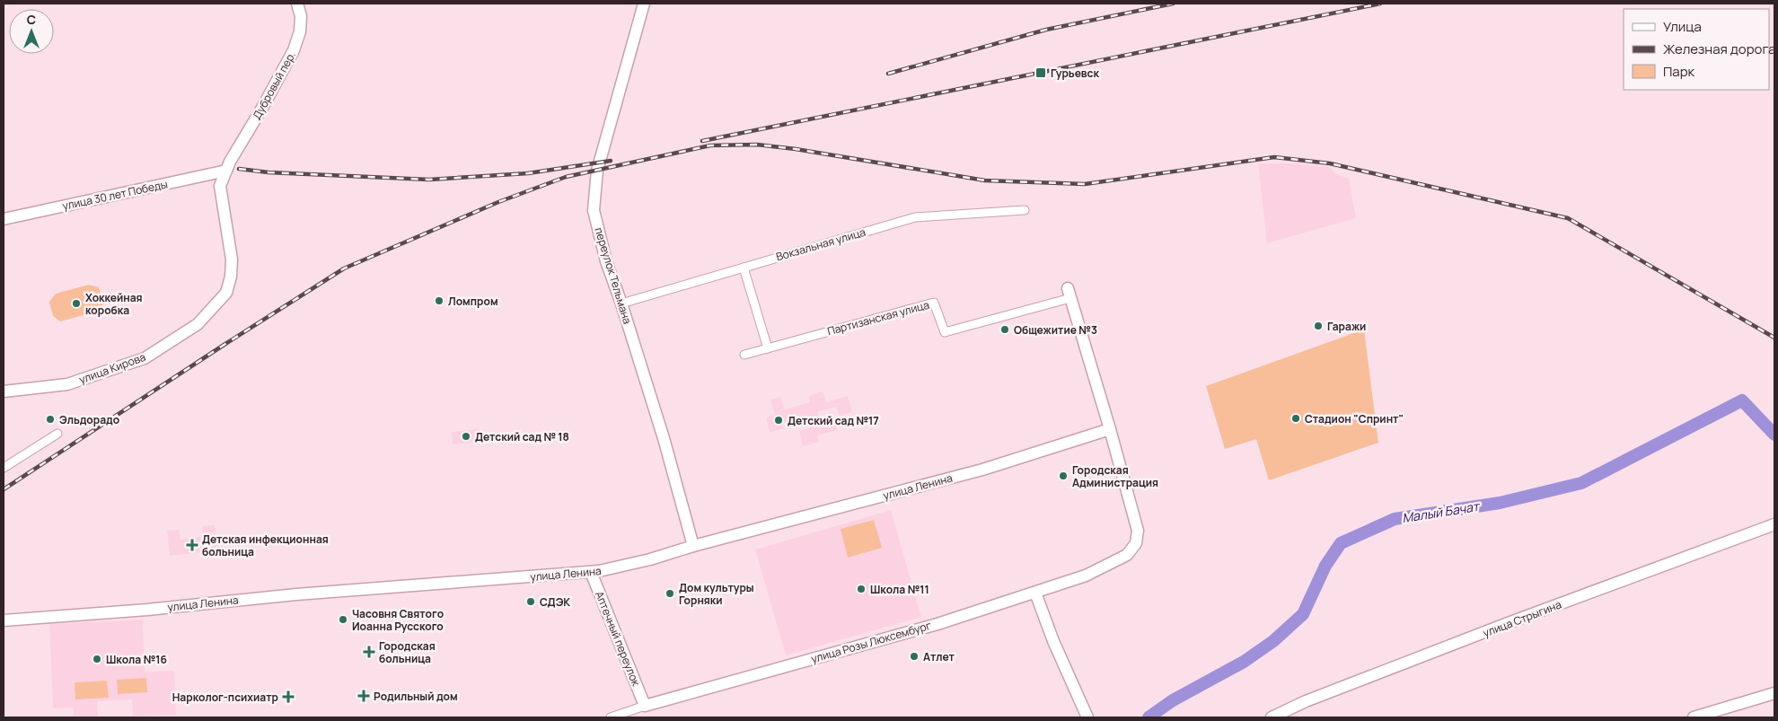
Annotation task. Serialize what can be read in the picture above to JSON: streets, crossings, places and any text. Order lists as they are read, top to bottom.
{
  "streets": {
    "street": [
      "Дубровый пер.",
      "улица 30 лет Победы",
      "Вокзальная улица",
      "переулок Тельмана",
      "Партизанская улица",
      "улица Кирова",
      "улица Ленина",
      "улица Стрыгина",
      "Аптечный переулок",
      "улица Розы Люксембург"
    ]
  },
  "crossings": [
    ["Дубровый пер.", "улица 30 лет Победы"],
    ["Дубровый пер.", "улица Кирова"],
    ["улица 30 лет Победы", "улица Кирова"],
    ["Вокзальная улица", "переулок Тельмана"],
    ["переулок Тельмана", "улица Ленина"],
    ["улица Ленина", "Аптечный переулок"],
    ["улица Ленина", "улица Розы Люксембург"],
    ["Аптечный переулок", "улица Розы Люксембург"]
  ],
  "water": ["Малый Бачат"],
  "places": {
    "transit": ["Гурьевск"],
    "other": [
      "Ломпром",
      "Хоккейная коробка",
      "Гаражи",
      "Общежитие №3",
      "Стадион \"Спринт\"",
      "Эльдорадо",
      "Детский сад №17",
      "Детский сад № 18",
      "Городская Администрация",
      "Школа №11",
      "Дом культуры Горняки",
      "СДЭК",
      "Часовня Святого Иоанна Русского",
      "Атлет",
      "Школа №16"
    ],
    "health": [
      "Детская инфекционная больница",
      "Городская больница",
      "Родильный дом",
      "Нарколог-психиатр"
    ]
  },
  "legend": ["Улица", "Железная дорога", "Парк"],
  "north": "top"
}
